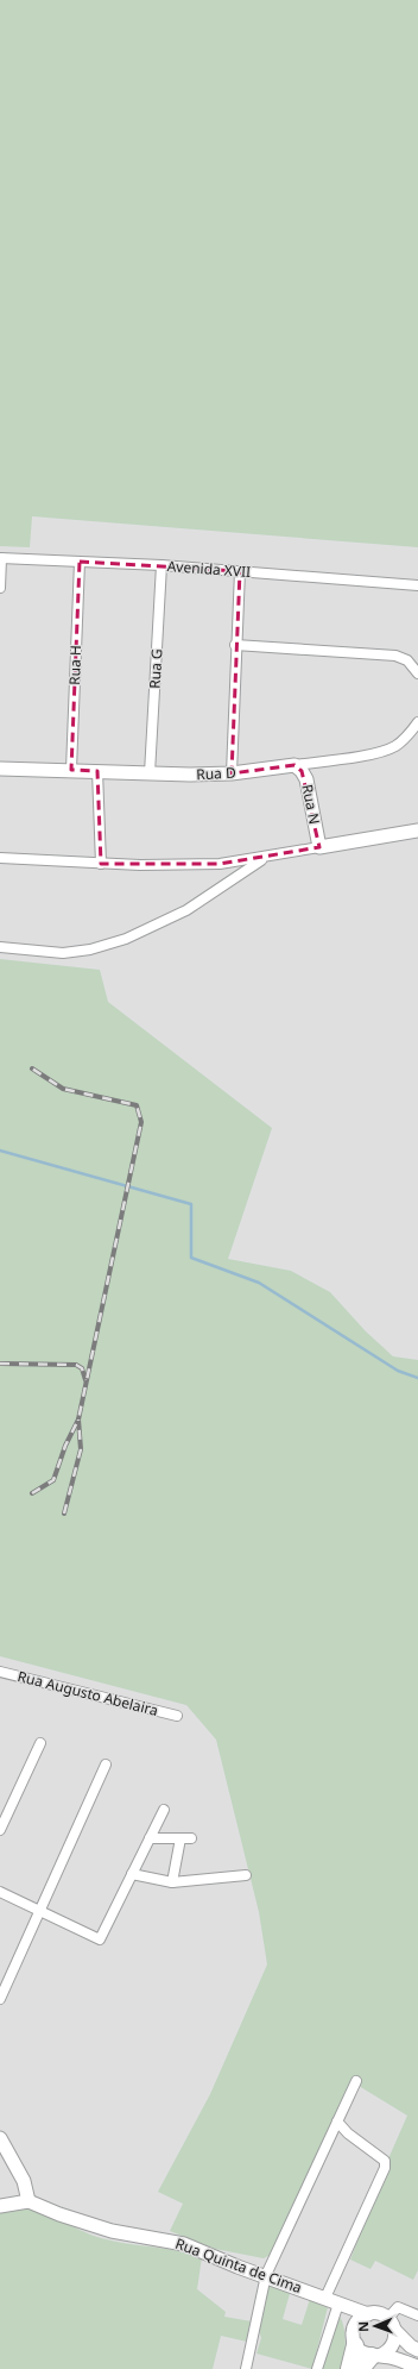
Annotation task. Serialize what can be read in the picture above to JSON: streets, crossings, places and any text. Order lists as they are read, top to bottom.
{
  "streets": {
    "street": [
      "Avenida XVII",
      "Rua H",
      "Rua G",
      "Rua D",
      "Rua N",
      "Rua Augusto Abelaira",
      "Rua Quinta de Cima"
    ]
  },
  "crossings": [
    ["Avenida XVII", "Rua H"],
    ["Avenida XVII", "Rua G"],
    ["Rua H", "Rua D"],
    ["Rua G", "Rua D"],
    ["Rua D", "Rua N"]
  ],
  "north": "left"
}
